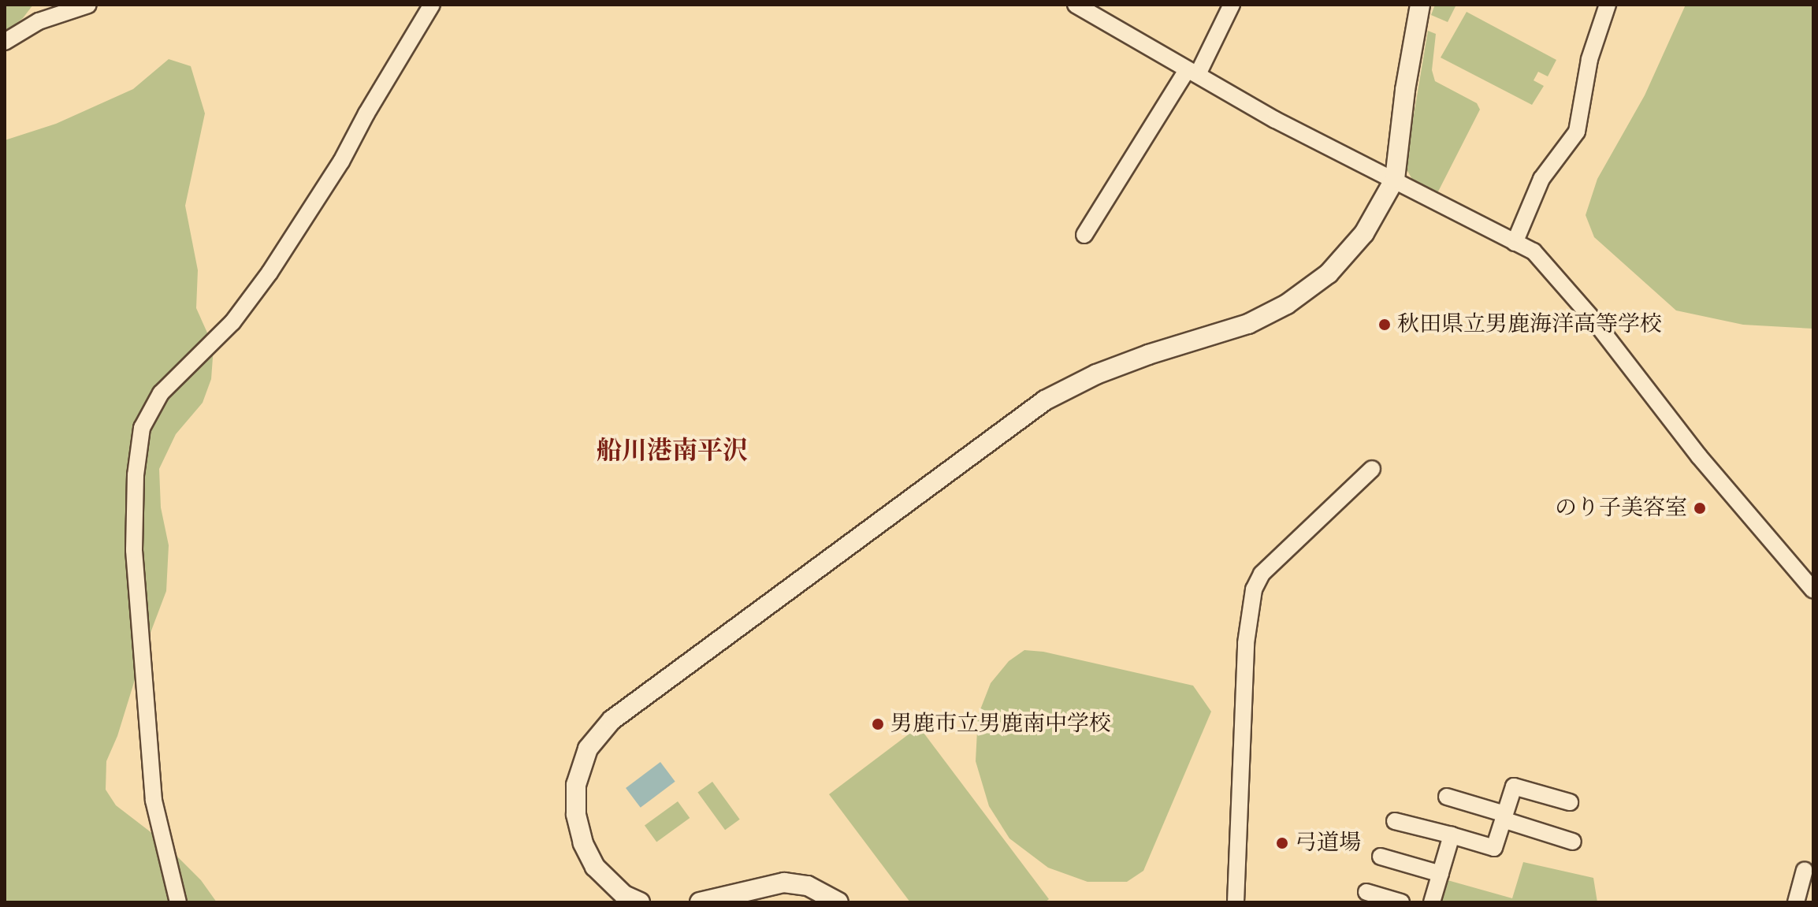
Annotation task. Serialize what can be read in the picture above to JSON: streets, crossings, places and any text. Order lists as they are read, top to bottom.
{
  "districts": ["船川港南平沢"],
  "places": [
    "秋田県立男鹿海洋高等学校",
    "のり子美容室",
    "男鹿市立男鹿南中学校",
    "弓道場"
  ]
}
